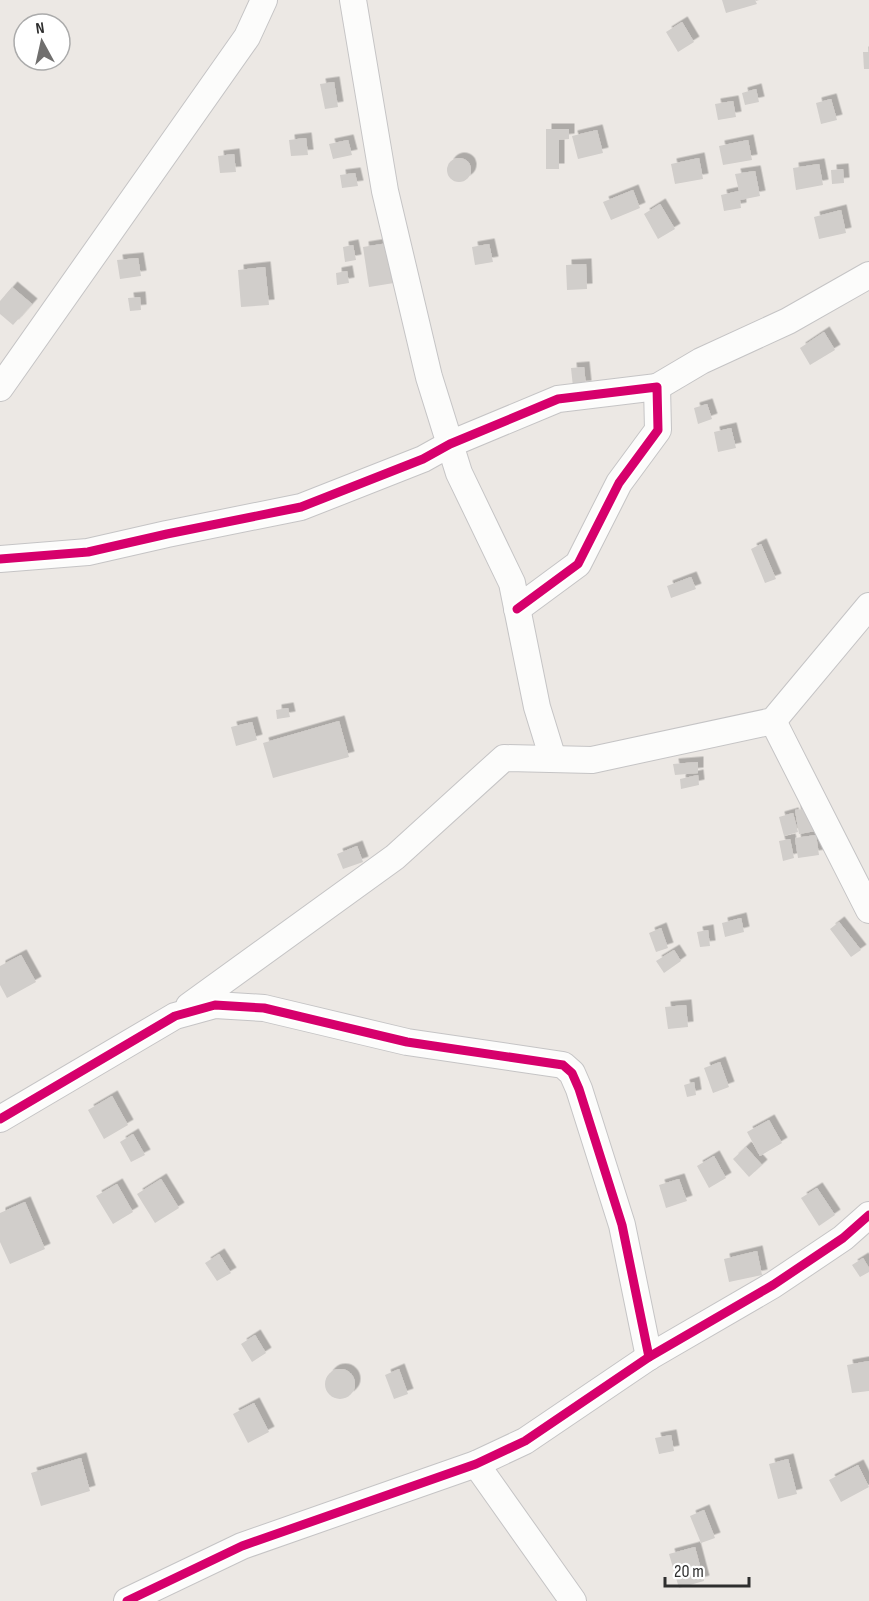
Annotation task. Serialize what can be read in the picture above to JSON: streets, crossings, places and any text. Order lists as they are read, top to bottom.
{
  "scale_bar": "20 m",
  "north": "top"
}
